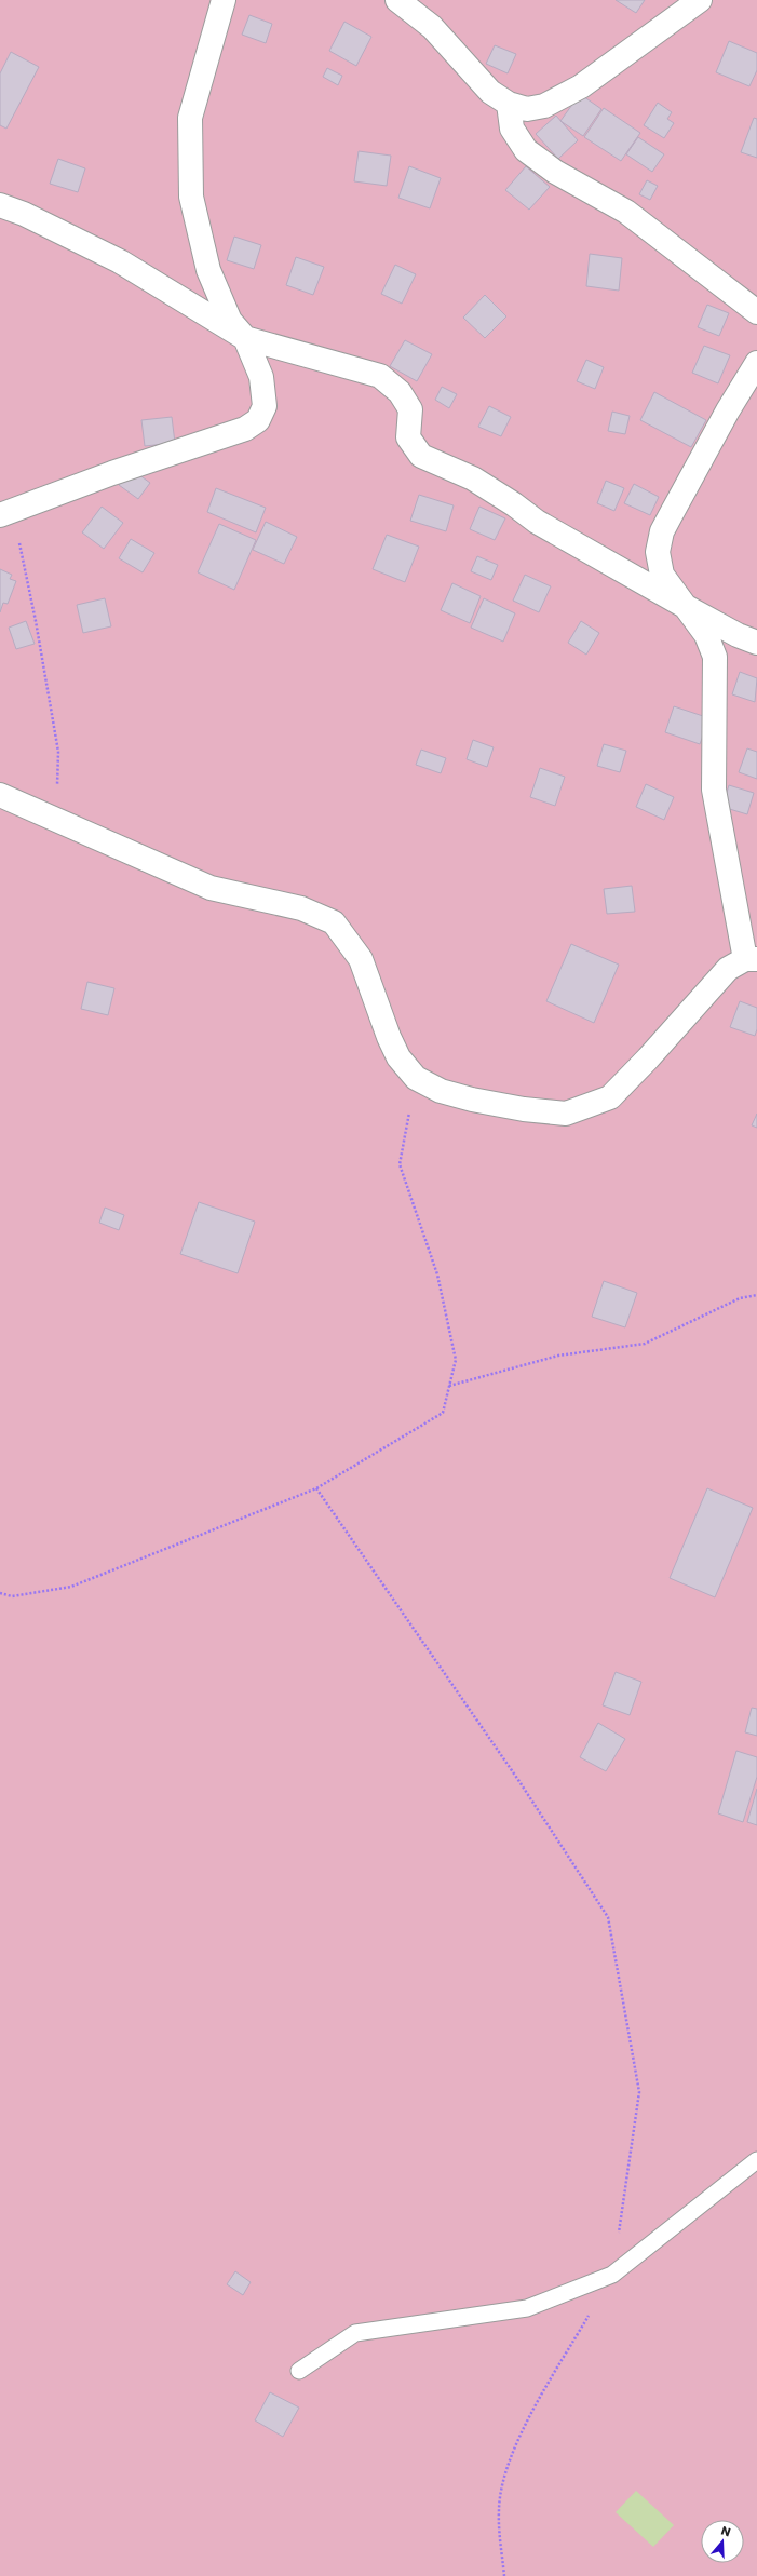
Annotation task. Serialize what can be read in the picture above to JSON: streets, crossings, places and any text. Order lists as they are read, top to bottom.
{
  "north": "top"
}
